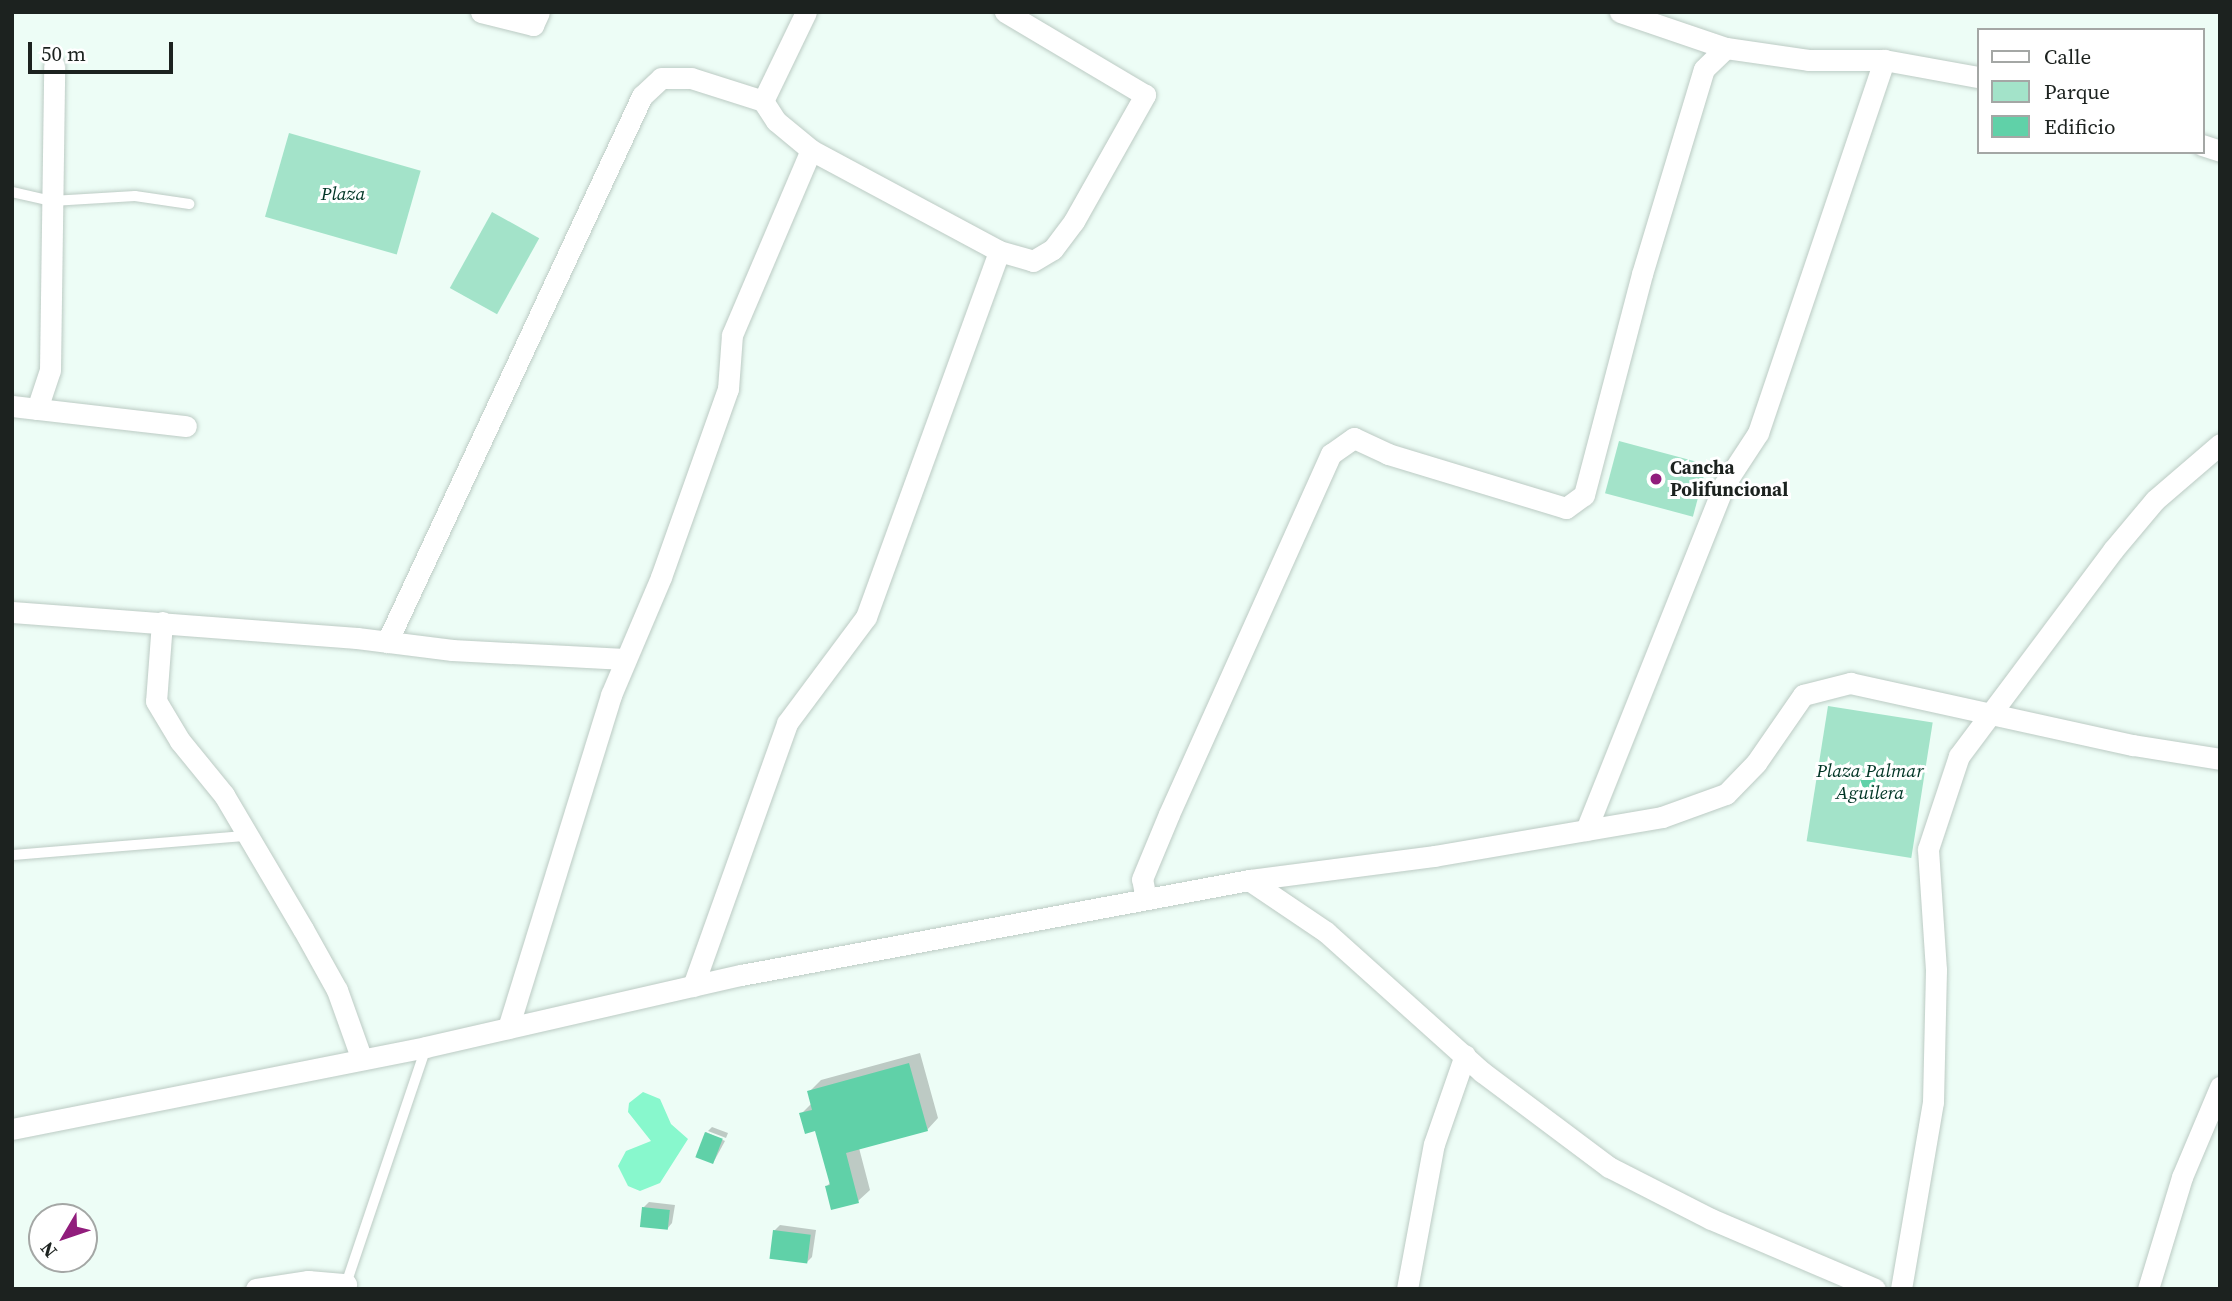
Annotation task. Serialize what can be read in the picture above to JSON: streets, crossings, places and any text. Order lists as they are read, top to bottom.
{
  "parks": ["Plaza", "Plaza Palmar Aguilera"],
  "places": ["Cancha Polifuncional"],
  "legend": ["Calle", "Parque", "Edificio"],
  "scale_bar": "50 m",
  "north": "bottom left"
}
